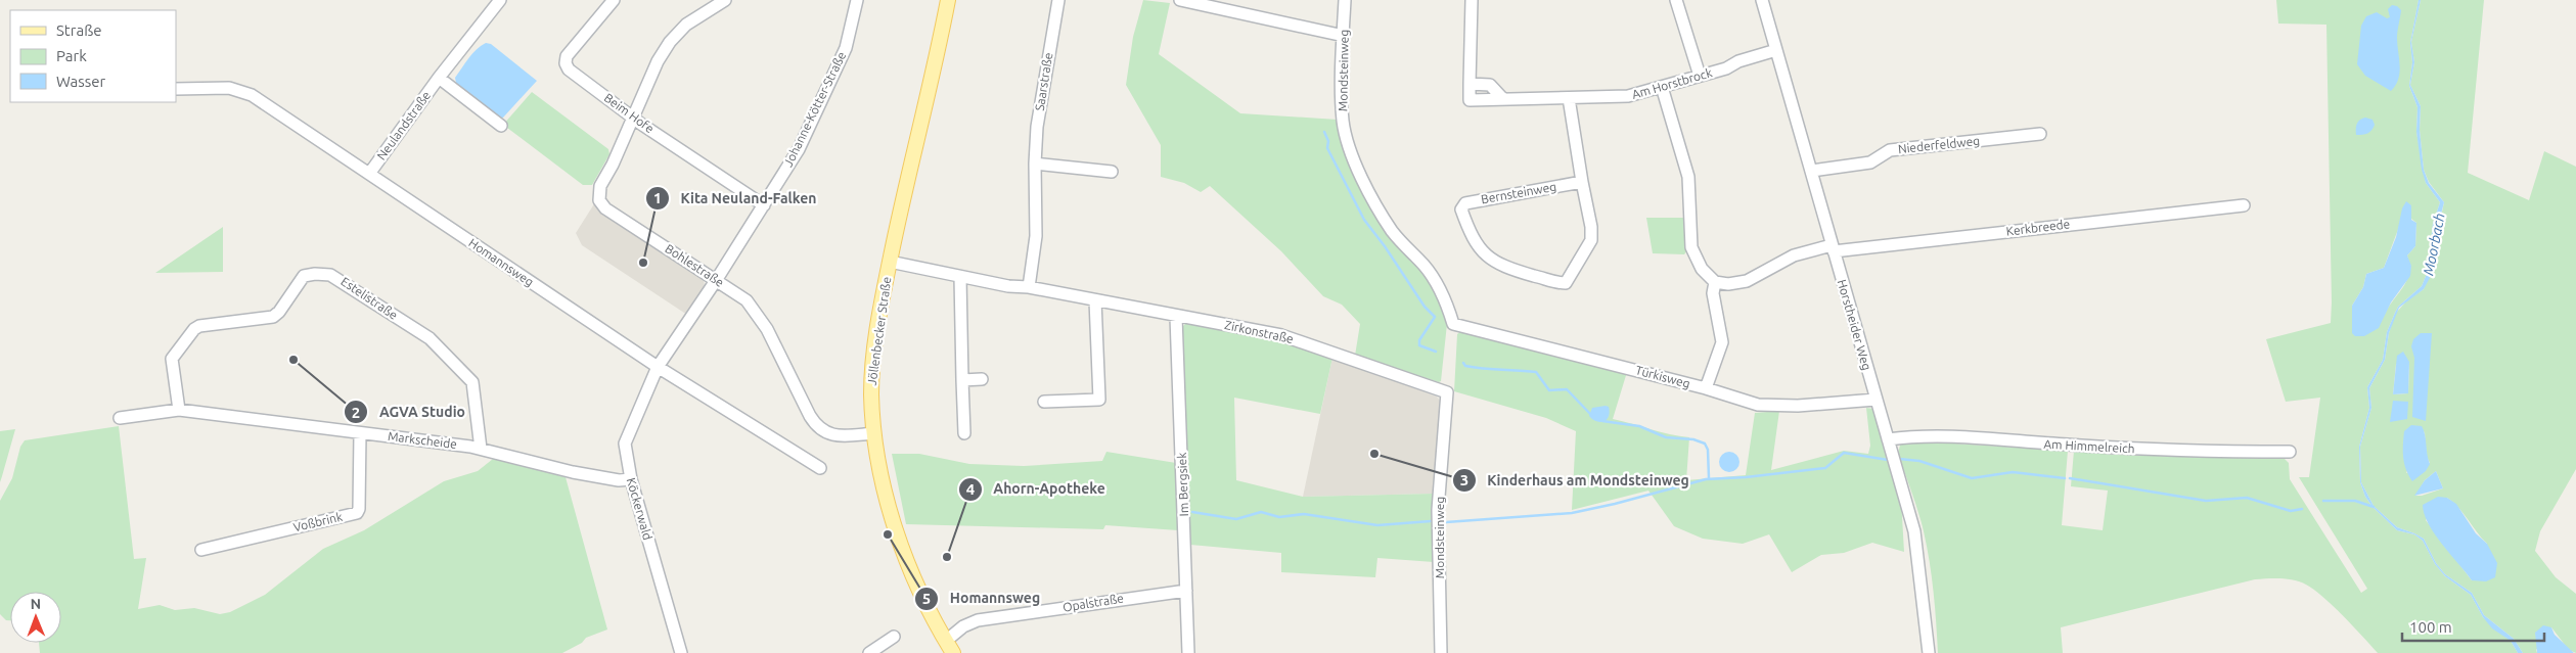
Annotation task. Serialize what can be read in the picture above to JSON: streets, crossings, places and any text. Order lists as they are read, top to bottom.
{
  "streets": {
    "main road": ["Jöllenbecker Straße"],
    "street": [
      "Mondsteinweg",
      "Saarstraße",
      "Am Horstbrock",
      "Johanne-Kötter-Straße",
      "Beim Hofe",
      "Neulandstraße",
      "Niederfeldweg",
      "Bernsteinweg",
      "Kerkbreede",
      "Homannsweg",
      "Bohlestraße",
      "Estelistraße",
      "Horstheider Weg",
      "Zirkonstraße",
      "Türkisweg",
      "Markscheide",
      "Am Himmelreich",
      "Im Bergsiek",
      "Köckerwald",
      "Voßbrink",
      "Opalstraße"
    ]
  },
  "crossings": [
    ["Mondsteinweg", "Zirkonstraße"],
    ["Mondsteinweg", "Türkisweg"],
    ["Saarstraße", "Zirkonstraße"],
    ["Am Horstbrock", "Bernsteinweg"],
    ["Am Horstbrock", "Horstheider Weg"],
    ["Johanne-Kötter-Straße", "Beim Hofe"],
    ["Johanne-Kötter-Straße", "Homannsweg"],
    ["Johanne-Kötter-Straße", "Bohlestraße"],
    ["Johanne-Kötter-Straße", "Köckerwald"],
    ["Beim Hofe", "Bohlestraße"],
    ["Neulandstraße", "Homannsweg"],
    ["Niederfeldweg", "Horstheider Weg"],
    ["Kerkbreede", "Horstheider Weg"],
    ["Homannsweg", "Köckerwald"],
    ["Bohlestraße", "Jöllenbecker Straße"],
    ["Estelistraße", "Markscheide"],
    ["Horstheider Weg", "Türkisweg"],
    ["Horstheider Weg", "Am Himmelreich"],
    ["Jöllenbecker Straße", "Zirkonstraße"],
    ["Jöllenbecker Straße", "Opalstraße"],
    ["Zirkonstraße", "Im Bergsiek"],
    ["Markscheide", "Köckerwald"],
    ["Markscheide", "Voßbrink"],
    ["Im Bergsiek", "Opalstraße"]
  ],
  "water": ["Moorbach"],
  "places": [
    "Kita Neuland-Falken",
    "AGVA Studio",
    "Kinderhaus am Mondsteinweg",
    "Homannsweg",
    "Ahorn-Apotheke"
  ],
  "legend": ["Straße", "Park", "Wasser"],
  "scale_bar": "100 m",
  "north": "top"
}
